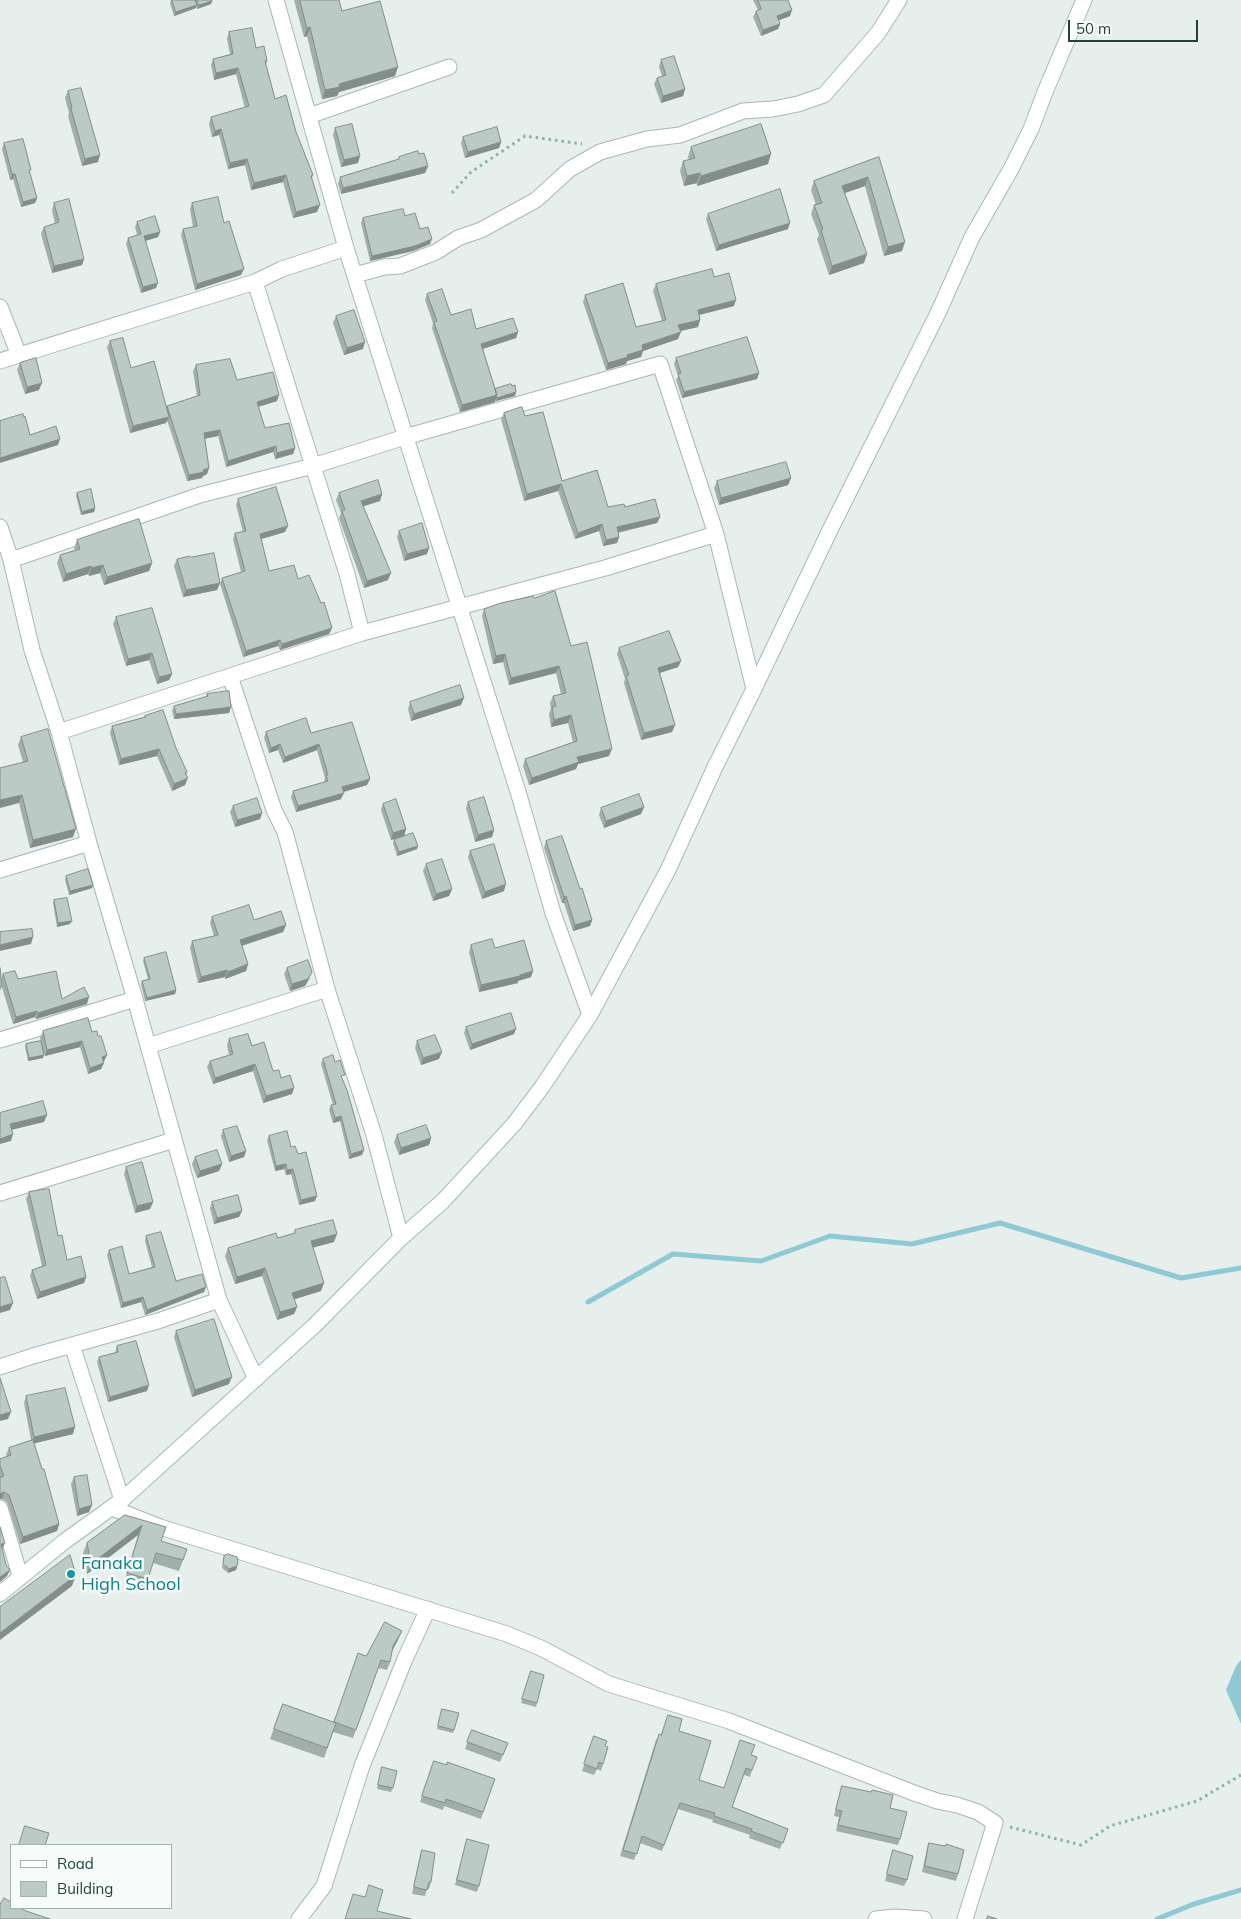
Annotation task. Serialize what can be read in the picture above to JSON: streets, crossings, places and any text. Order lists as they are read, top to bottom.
{
  "places": ["Fanaka High School"],
  "legend": ["Road", "Building"],
  "scale_bar": "50 m"
}
